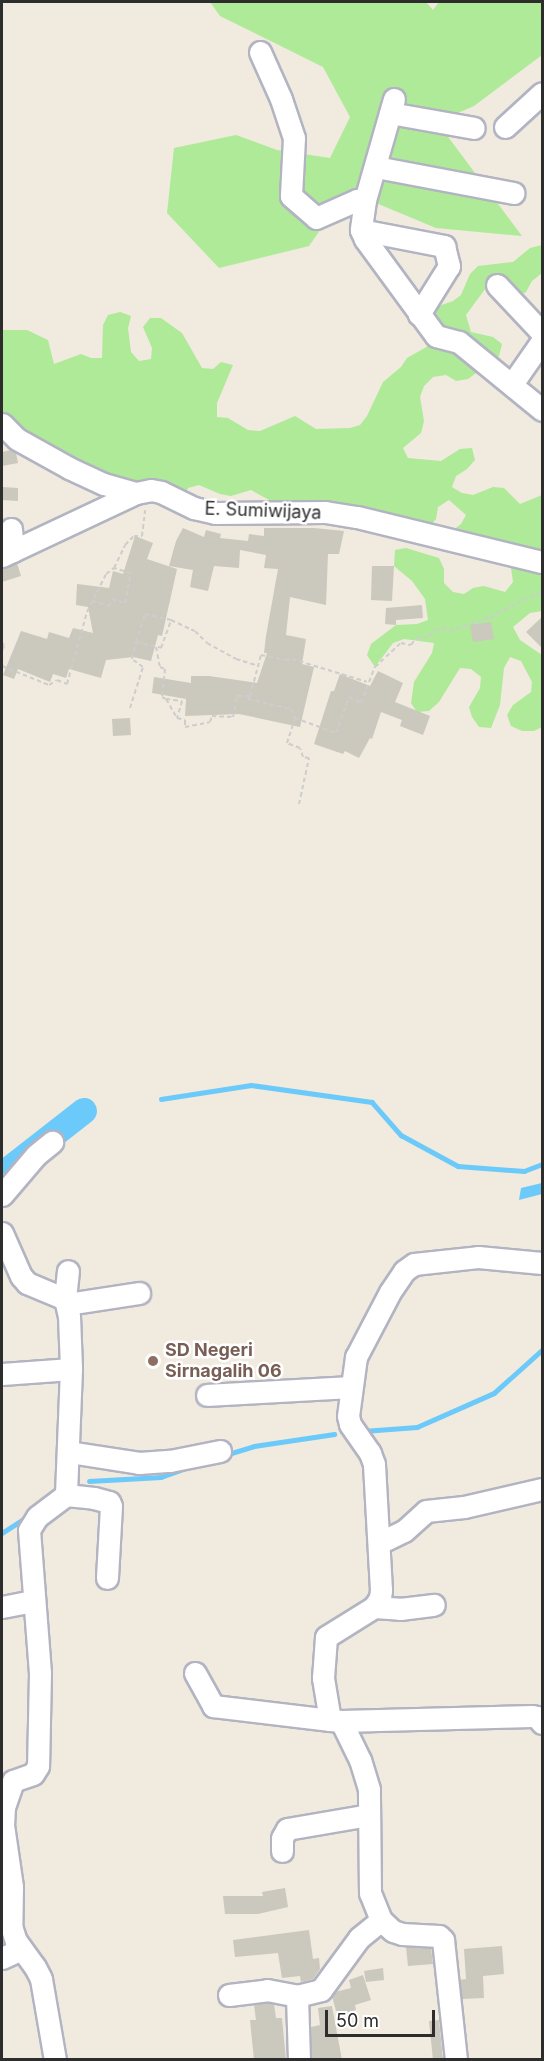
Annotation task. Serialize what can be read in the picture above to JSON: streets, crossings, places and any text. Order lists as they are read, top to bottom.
{
  "streets": {
    "street": ["E. Sumiwijaya"]
  },
  "places": ["SD Negeri Sirnagalih 06"],
  "scale_bar": "50 m"
}
